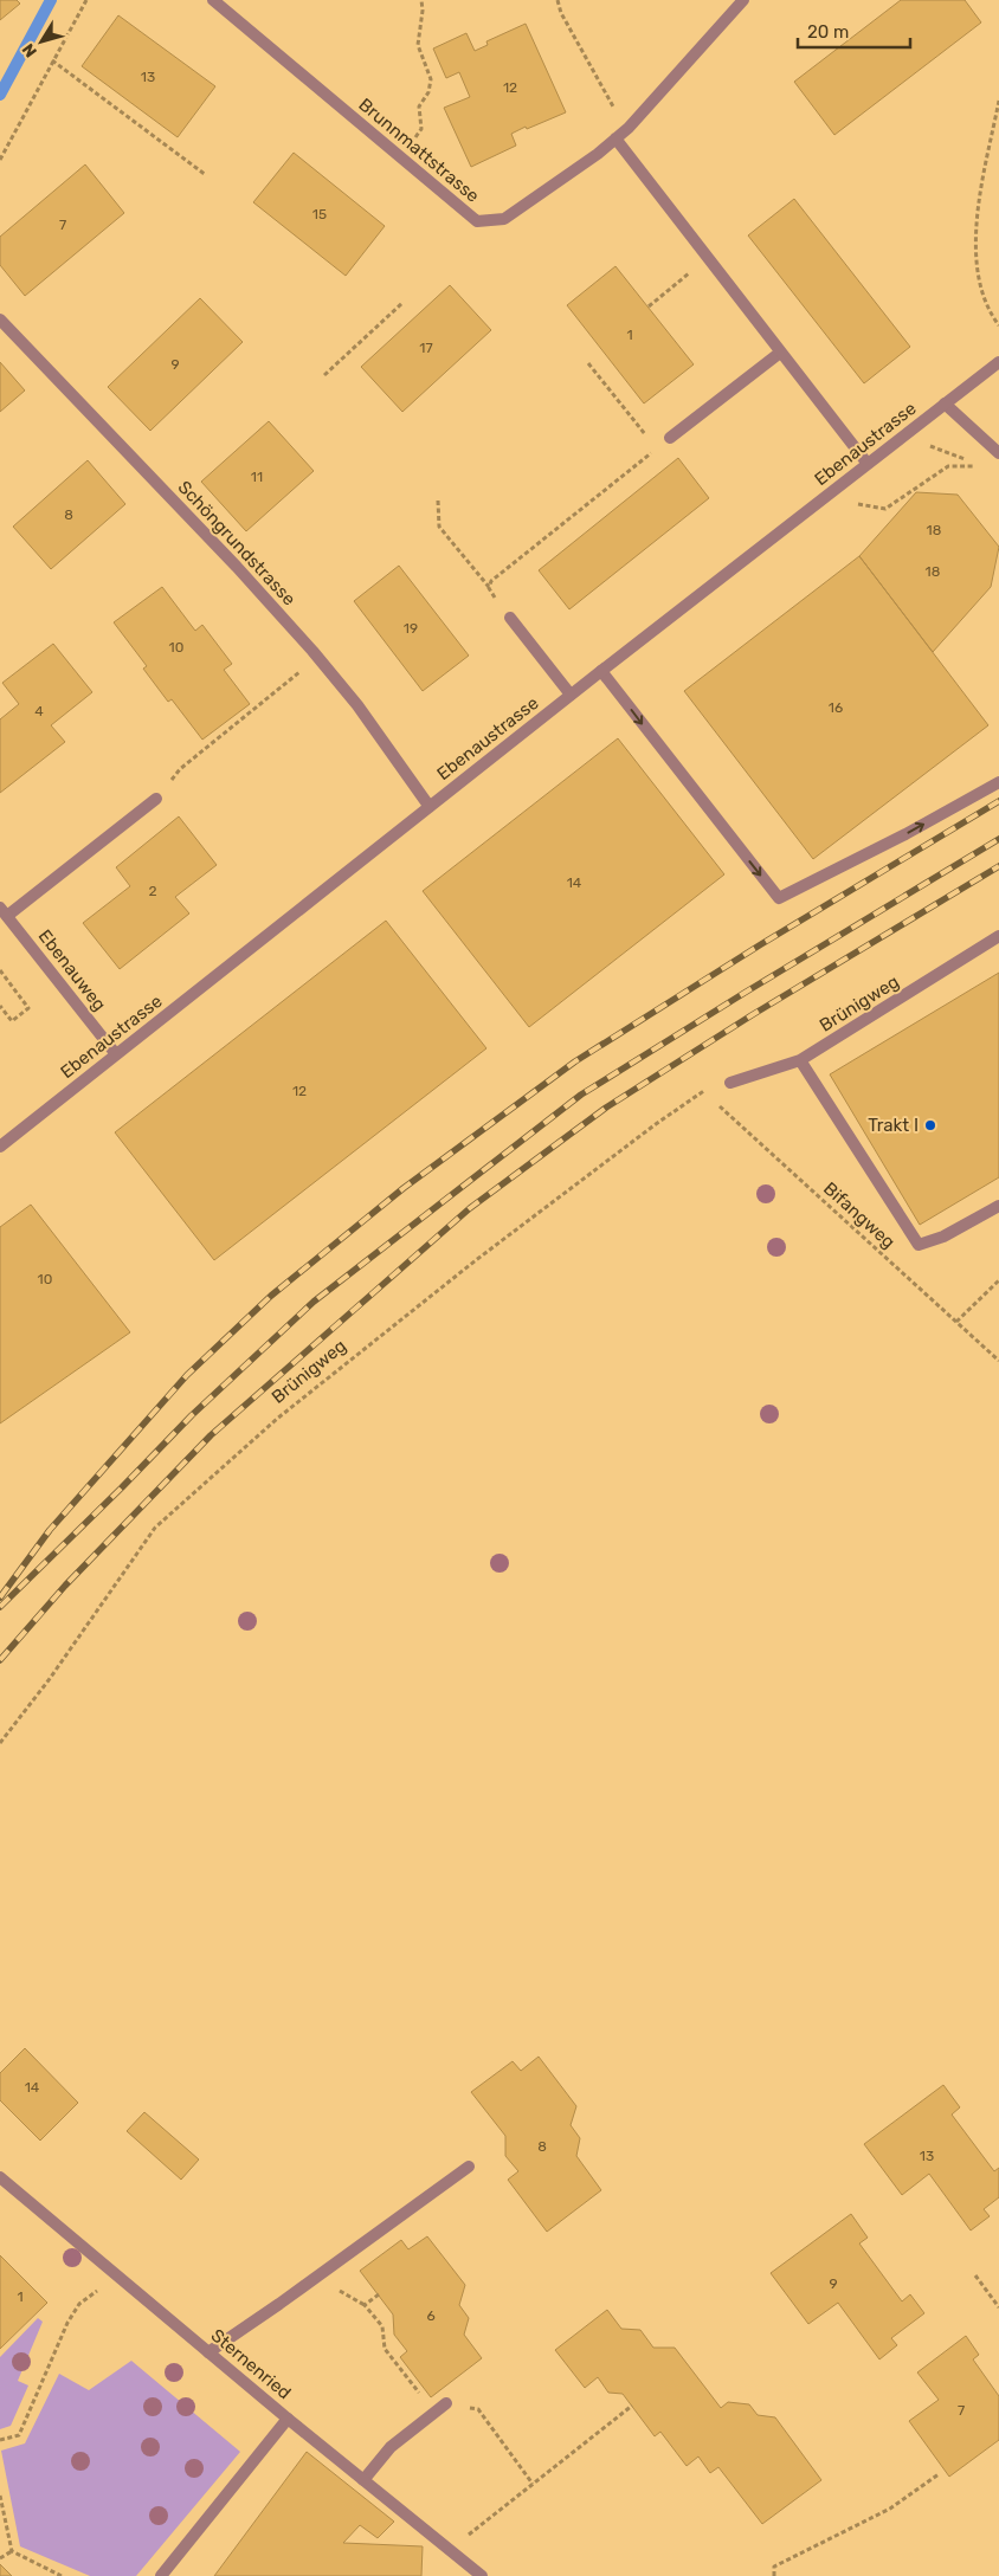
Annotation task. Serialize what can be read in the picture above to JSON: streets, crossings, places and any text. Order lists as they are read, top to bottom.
{
  "streets": {
    "street": [
      "Brunnmattstrasse",
      "Ebenaustrasse",
      "Schöngrundstrasse",
      "Ebenauweg",
      "Brünigweg",
      "Sternenried"
    ],
    "path": ["Bifangweg"]
  },
  "crossings": [
    ["Ebenaustrasse", "Schöngrundstrasse"],
    ["Ebenaustrasse", "Ebenauweg"]
  ],
  "places": ["Trakt I"],
  "house_numbers": [
    "13",
    "12",
    "15",
    "7",
    "1",
    "17",
    "9",
    "11",
    "8",
    "18",
    "18",
    "19",
    "10",
    "16",
    "4",
    "14",
    "2",
    "12",
    "10",
    "14",
    "8",
    "13",
    "9",
    "1",
    "6",
    "7"
  ],
  "scale_bar": "20 m",
  "north": "bottom left"
}
